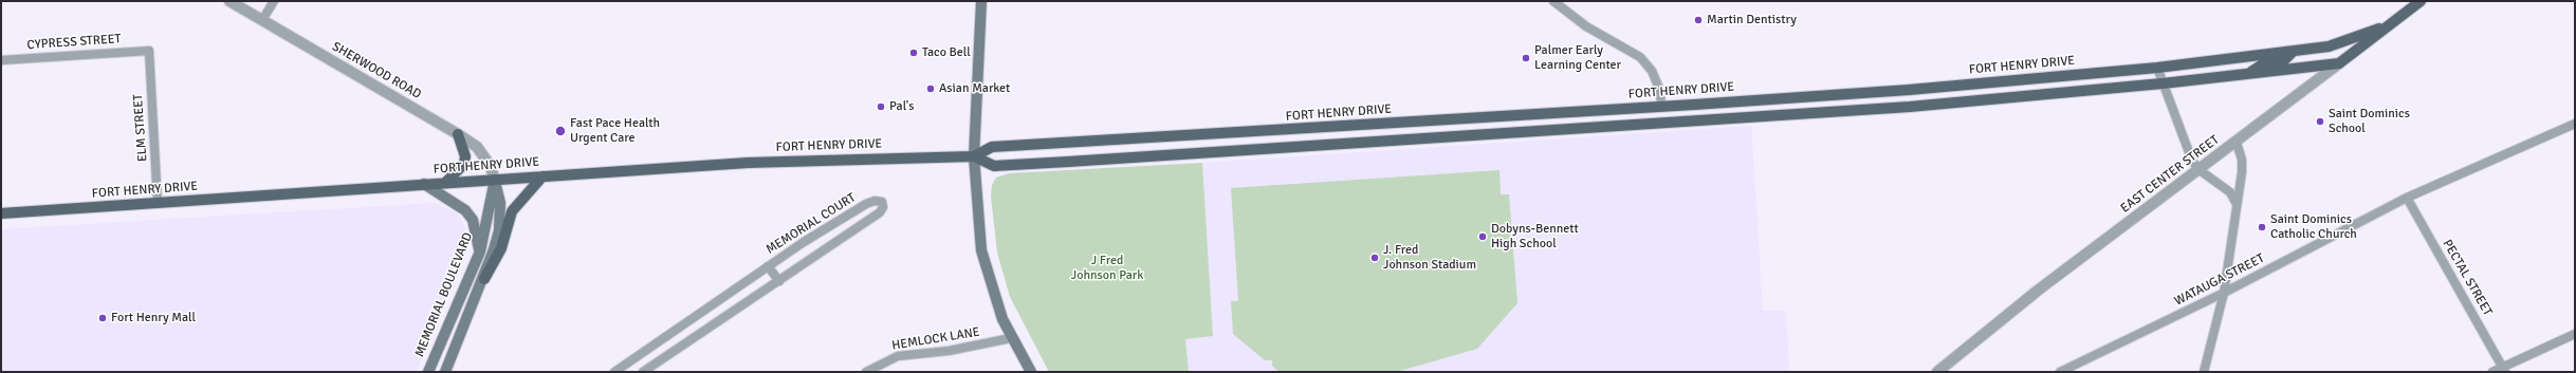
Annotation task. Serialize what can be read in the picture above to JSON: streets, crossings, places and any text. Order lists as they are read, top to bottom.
{
  "streets": {
    "main road": ["FORT HENRY DRIVE", "EAST CENTER STREET", "MEMORIAL BOULEVARD"],
    "street": [
      "CYPRESS STREET",
      "SHERWOOD ROAD",
      "ELM STREET",
      "MEMORIAL COURT",
      "PECTAL STREET",
      "WATAUGA STREET",
      "HEMLOCK LANE"
    ]
  },
  "crossings": [
    ["CYPRESS STREET", "ELM STREET"],
    ["FORT HENRY DRIVE", "SHERWOOD ROAD"],
    ["FORT HENRY DRIVE", "ELM STREET"],
    ["FORT HENRY DRIVE", "EAST CENTER STREET"],
    ["FORT HENRY DRIVE", "MEMORIAL BOULEVARD"],
    ["SHERWOOD ROAD", "MEMORIAL BOULEVARD"],
    ["PECTAL STREET", "WATAUGA STREET"]
  ],
  "parks": ["J Fred Johnson Park"],
  "places": [
    "Martin Dentistry",
    "Taco Bell",
    "Palmer Early Learning Center",
    "Asian Market",
    "Pal's",
    "Saint Dominics School",
    "Fast Pace Health Urgent Care",
    "Saint Dominics Catholic Church",
    "Dobyns-Bennett High School",
    "J. Fred Johnson Stadium",
    "Fort Henry Mall"
  ]
}
